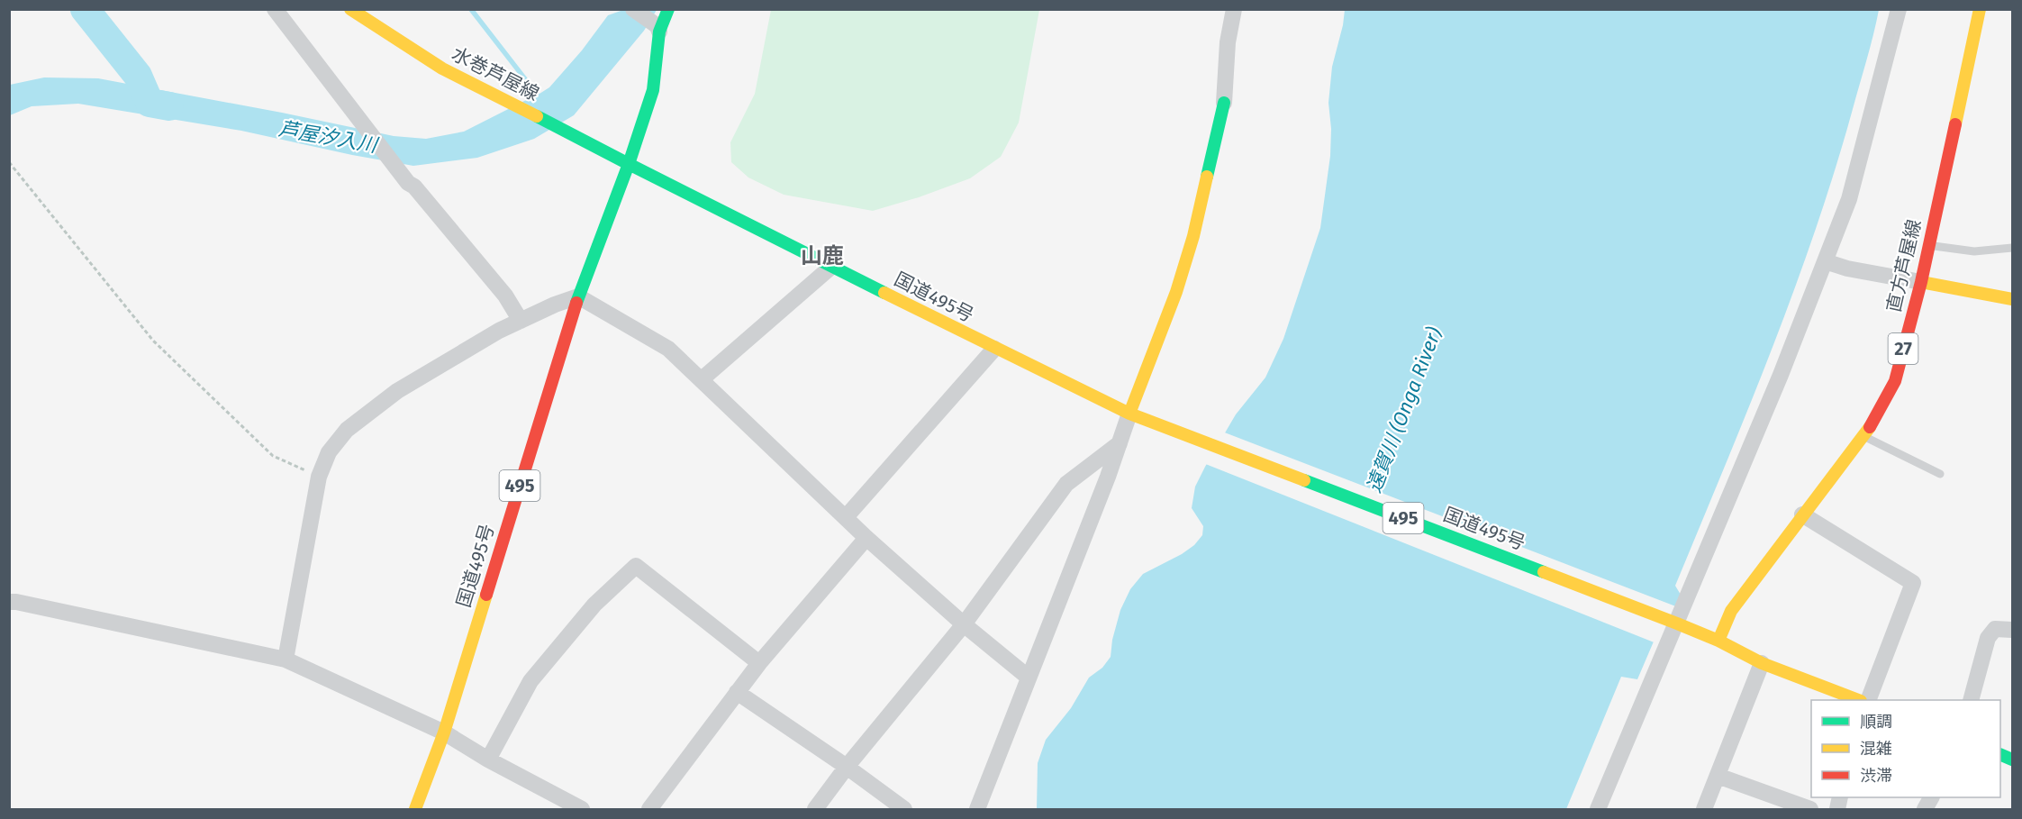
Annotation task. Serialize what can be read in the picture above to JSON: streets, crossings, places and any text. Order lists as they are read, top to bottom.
{
  "streets": {
    "main road": [
      "水巻芦屋線",
      "直方芦屋線",
      "国道495号",
      "27",
      "495"
    ]
  },
  "crossings": [
    ["水巻芦屋線", "国道495号"],
    ["直方芦屋線", "国道495号"]
  ],
  "districts": ["山鹿"],
  "water": ["芦屋汐入川", "遠賀川 (Onga River)"],
  "legend": ["順調", "混雑", "渋滞"]
}
